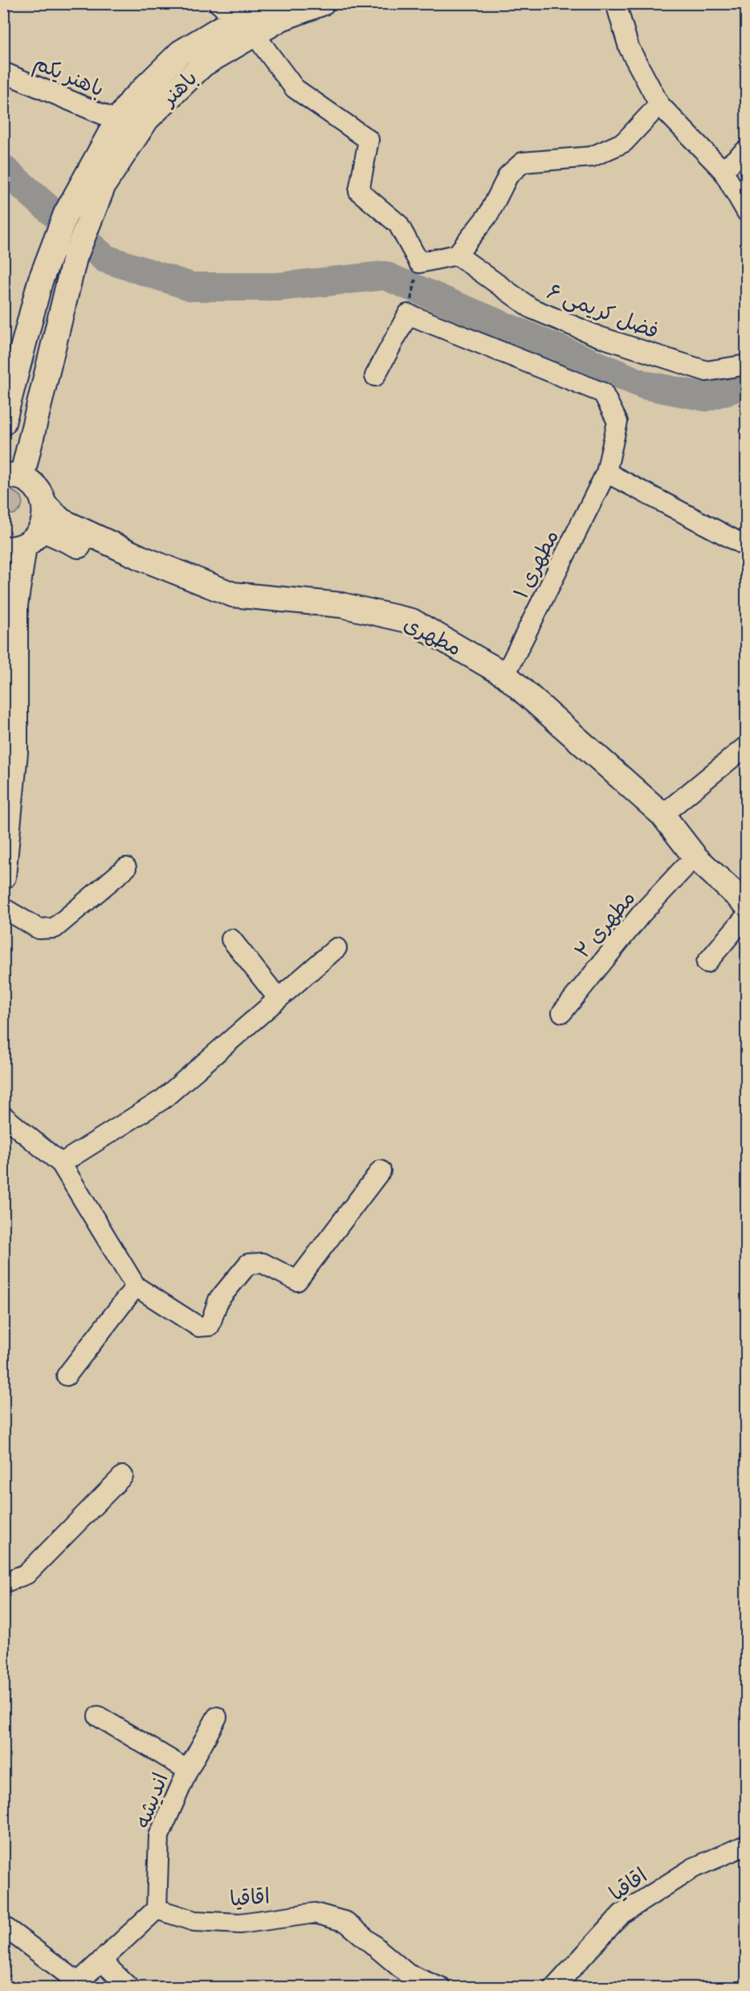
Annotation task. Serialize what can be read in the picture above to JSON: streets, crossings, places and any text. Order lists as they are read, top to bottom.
{
  "streets": {
    "main road": ["باهنر", "مطهری"],
    "street": [
      "باهنر یکم",
      "فضل کریمی ۶",
      "مطهری ۱",
      "مطهری ۲",
      "اندیشه",
      "اقاقیا"
    ]
  },
  "crossings": [
    ["باهنر یکم", "باهنر"],
    ["باهنر", "مطهری"],
    ["مطهری ۱", "مطهری"],
    ["مطهری", "مطهری ۲"],
    ["اندیشه", "اقاقیا"]
  ]
}
